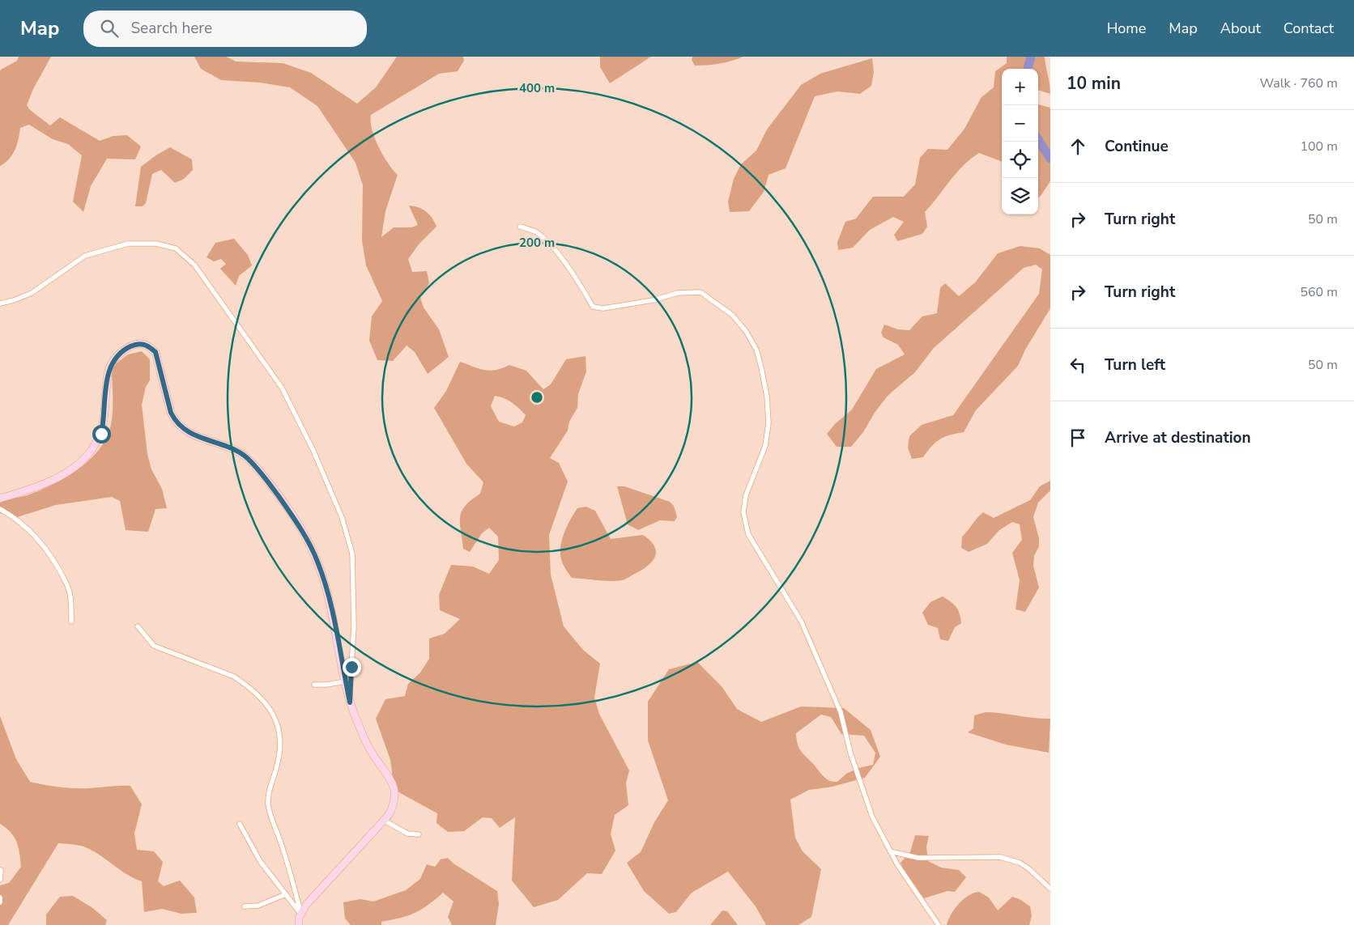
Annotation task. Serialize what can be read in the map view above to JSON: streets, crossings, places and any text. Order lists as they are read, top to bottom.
{
  "page": {
    "header": "Map",
    "search": "Search here",
    "nav": [
      "Home",
      "Map",
      "About",
      "Contact"
    ],
    "heading": ["10 min", "Walk · 760 m"],
    "map_buttons": ["+", "−"],
    "list": [
      ["Continue", "100 m"],
      ["Turn right", "50 m"],
      ["Turn right", "560 m"],
      ["Turn left", "50 m"],
      "Arrive at destination"
    ]
  },
  "rings": ["400 m", "200 m"]
}
